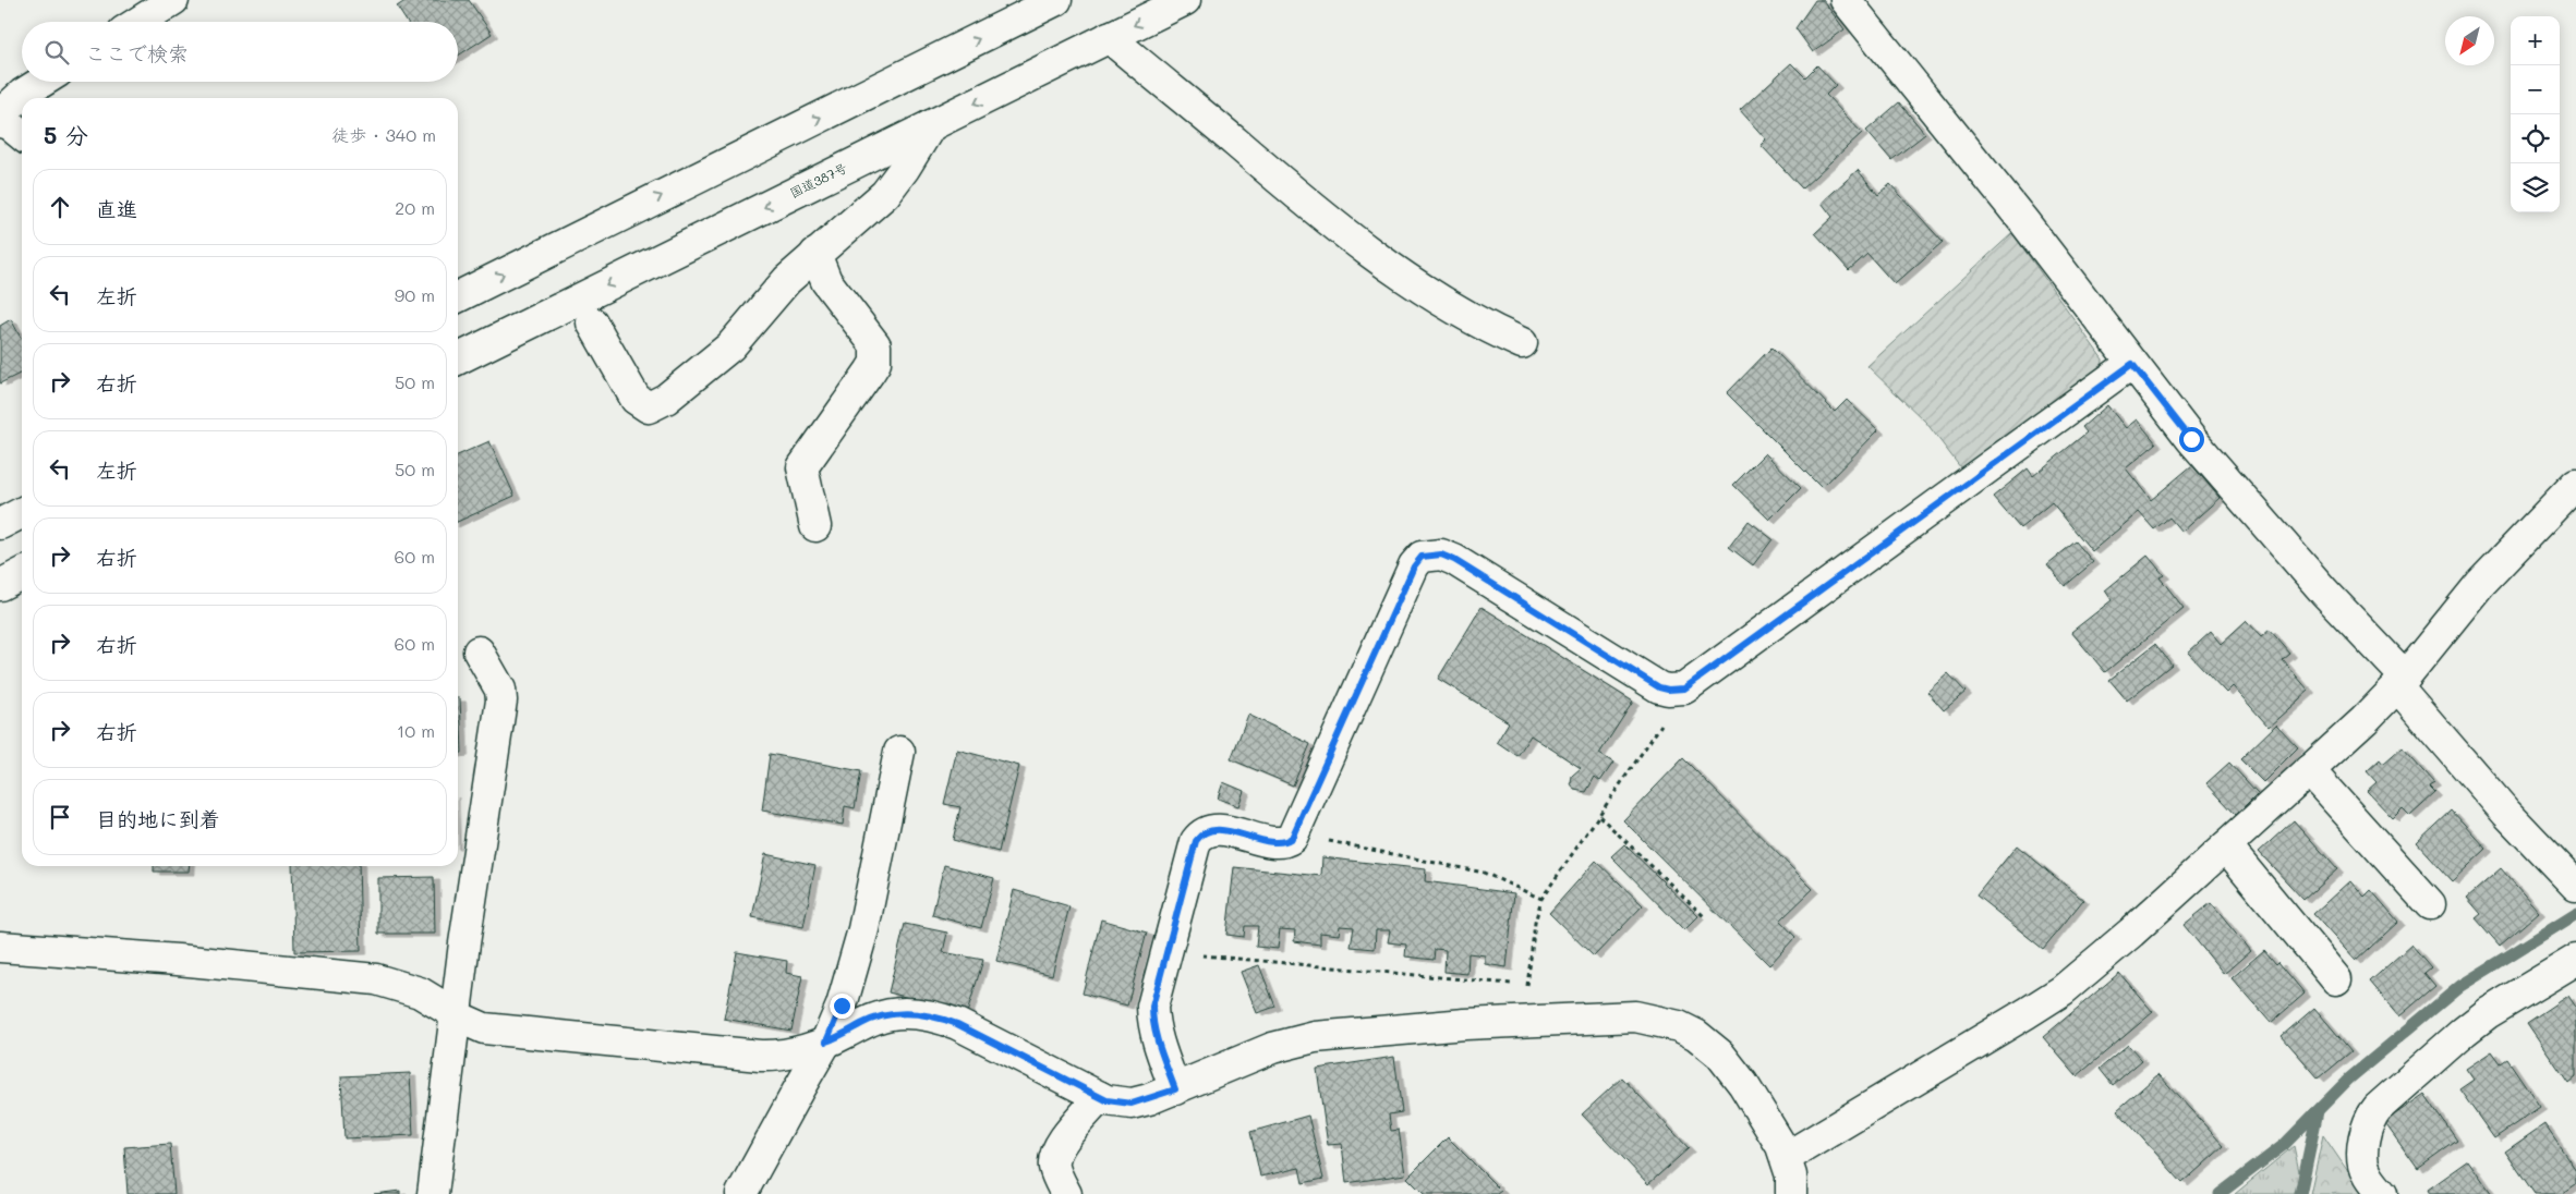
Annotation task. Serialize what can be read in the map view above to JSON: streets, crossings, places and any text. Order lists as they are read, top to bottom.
{
  "streets": {
    "main road": ["国道387号"]
  },
  "north": "bottom left",
  "page": {
    "map_buttons": ["+", "−"],
    "search": "ここで検索",
    "heading": ["5 分", "徒歩 · 340 m"],
    "list": [
      ["直進", "20 m"],
      ["左折", "90 m"],
      ["右折", "50 m"],
      ["左折", "50 m"],
      ["右折", "60 m"],
      ["右折", "60 m"],
      ["右折", "10 m"],
      "目的地に到着"
    ]
  }
}
